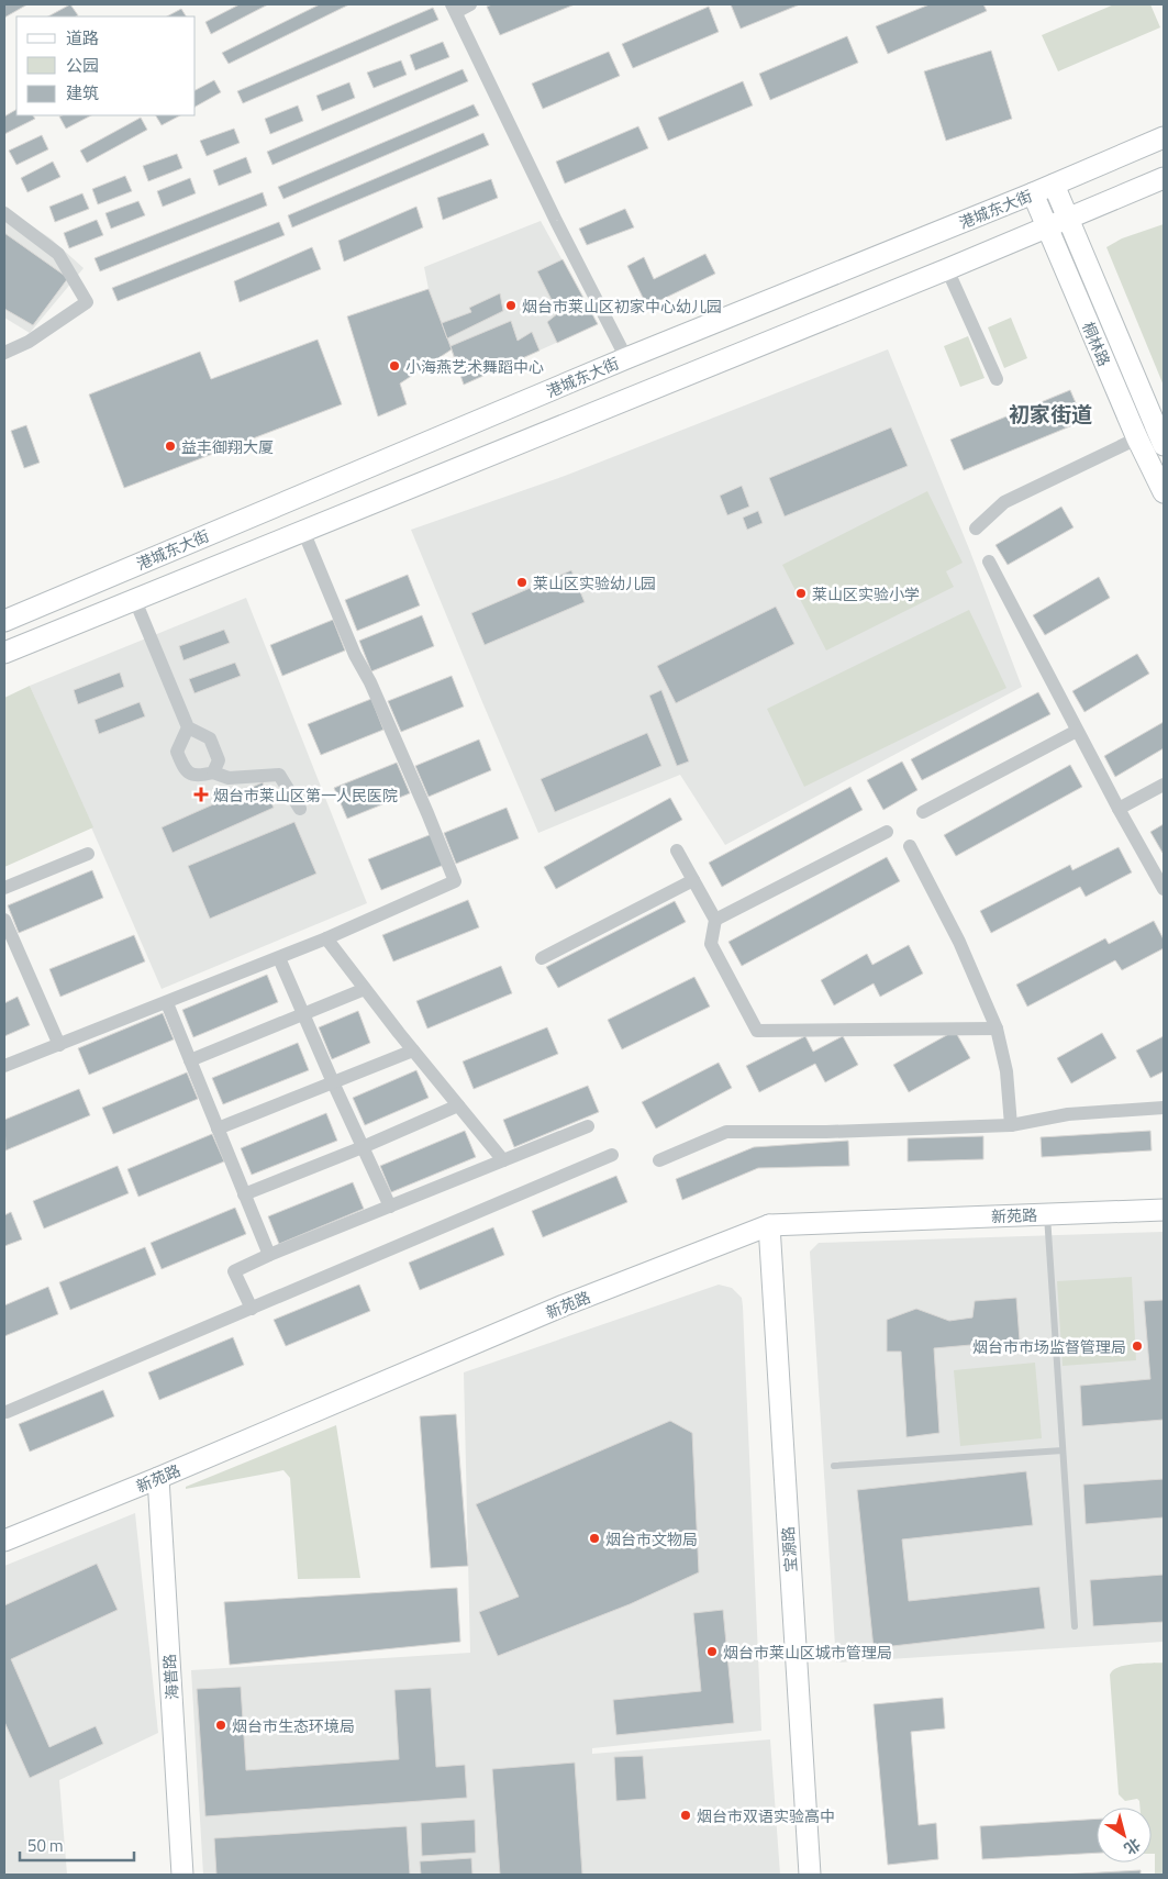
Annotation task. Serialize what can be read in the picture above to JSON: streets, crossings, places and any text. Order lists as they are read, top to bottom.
{
  "streets": {
    "street": [
      "港城东大街",
      "桐林路",
      "新苑路",
      "宝源路",
      "海普路"
    ]
  },
  "crossings": [
    ["港城东大街", "桐林路"],
    ["新苑路", "宝源路"],
    ["新苑路", "海普路"]
  ],
  "districts": ["初家街道"],
  "places": {
    "other": [
      "烟台市莱山区初家中心幼儿园",
      "小海燕艺术舞蹈中心",
      "益丰御翔大厦",
      "莱山区实验幼儿园",
      "莱山区实验小学",
      "烟台市市场监督管理局",
      "烟台市文物局",
      "烟台市莱山区城市管理局",
      "烟台市生态环境局",
      "烟台市双语实验高中"
    ],
    "health": ["烟台市莱山区第一人民医院"]
  },
  "legend": ["道路", "公园", "建筑"],
  "scale_bar": "50 m",
  "north": "bottom right"
}
